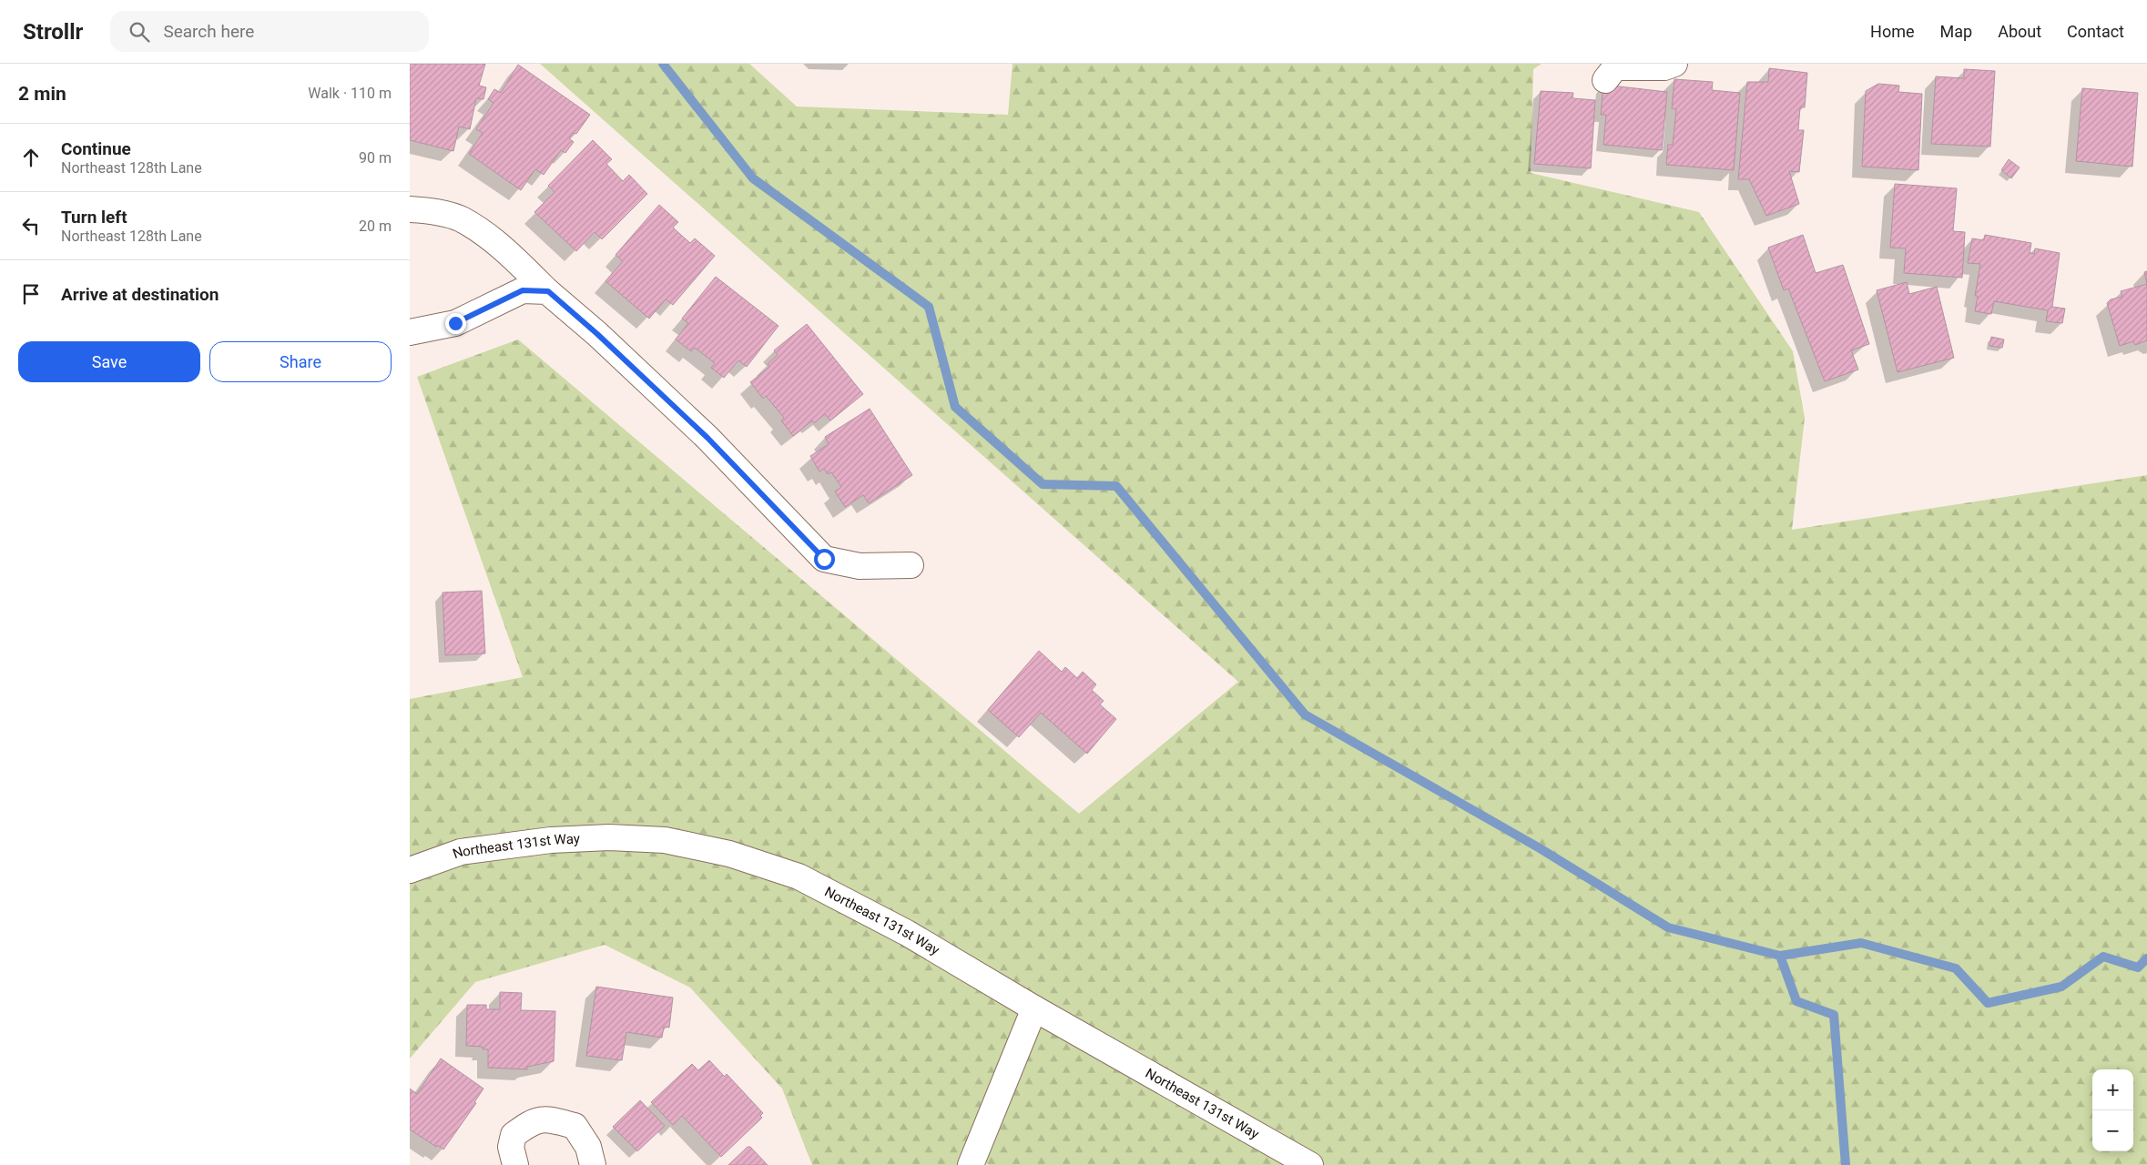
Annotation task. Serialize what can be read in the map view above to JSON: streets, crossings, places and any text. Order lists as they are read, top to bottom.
{
  "streets": {
    "street": ["Northeast 131st Way"]
  },
  "page": {
    "header": "Strollr",
    "search": "Search here",
    "nav": [
      "Home",
      "Map",
      "About",
      "Contact"
    ],
    "heading": ["2 min", "Walk · 110 m"],
    "list": [
      ["Continue", "Northeast 128th Lane", "90 m"],
      ["Turn left", "Northeast 128th Lane", "20 m"],
      "Arrive at destination"
    ],
    "buttons": ["Save", "Share"],
    "map_buttons": ["+", "−"]
  }
}
